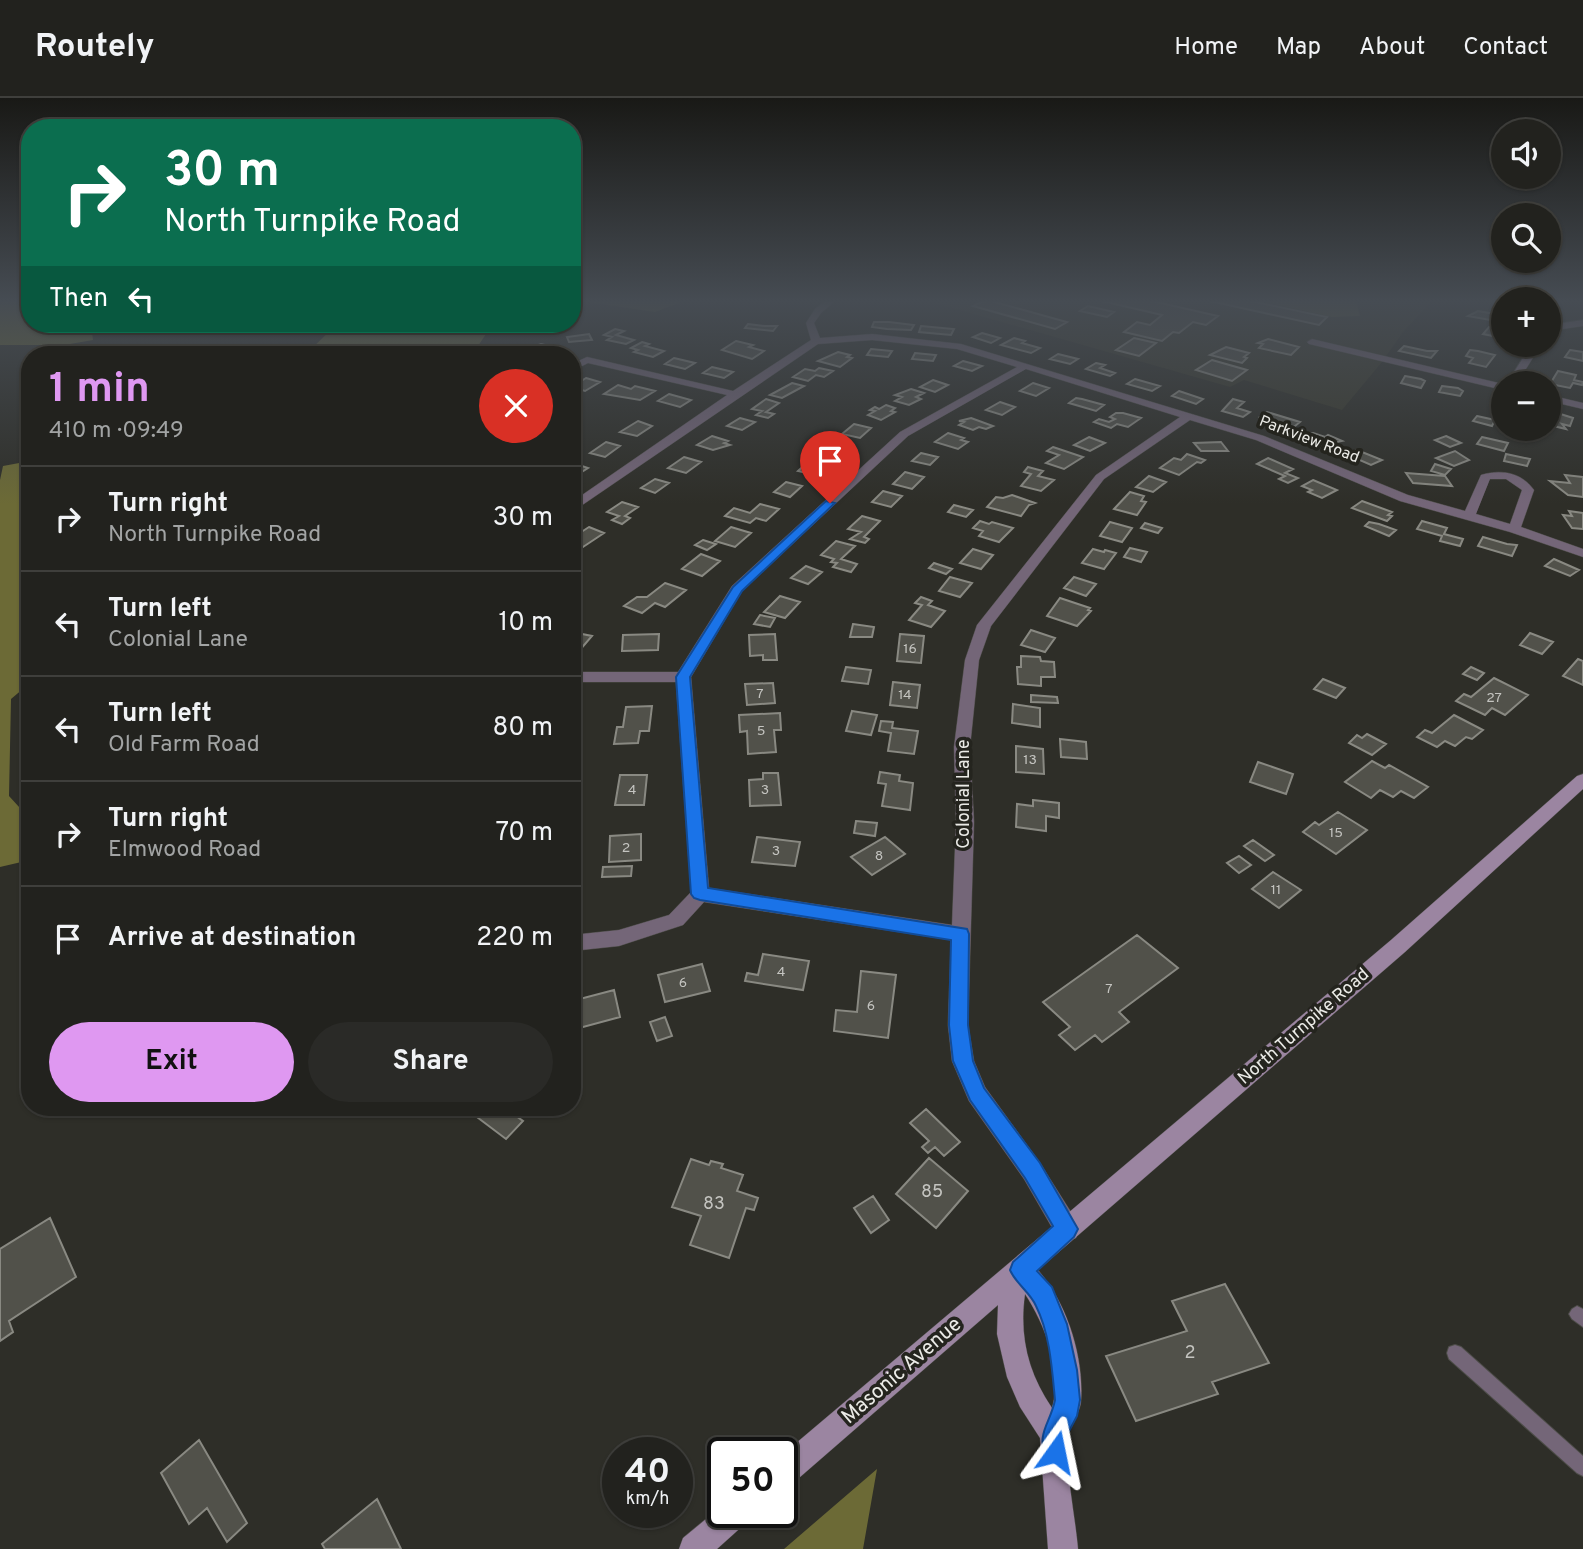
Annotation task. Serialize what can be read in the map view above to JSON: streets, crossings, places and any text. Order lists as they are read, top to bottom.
{
  "streets": {
    "main road": ["North Turnpike Road", "Masonic Avenue"],
    "street": ["Parkview Road", "Colonial Lane"]
  },
  "crossings": [
    ["Parkview Road", "Colonial Lane"],
    ["Colonial Lane", "North Turnpike Road"],
    ["North Turnpike Road", "Masonic Avenue"]
  ],
  "house_numbers": [
    "16",
    "7",
    "14",
    "27",
    "5",
    "13",
    "4",
    "3",
    "15",
    "2",
    "3",
    "8",
    "11",
    "4",
    "6",
    "7",
    "6",
    "85",
    "83",
    "2"
  ],
  "page": {
    "header": "Routely",
    "nav": [
      "Home",
      "Map",
      "About",
      "Contact"
    ],
    "map_buttons": ["+", "−"],
    "turn": ["30 m", "North Turnpike Road"],
    "then": "Then",
    "heading": ["1 min", "410 m · 09:49"],
    "list": [
      {
        "name": "Turn right",
        "note": "North Turnpike Road",
        "value": "30 m"
      },
      {
        "name": "Turn left",
        "note": "Colonial Lane",
        "value": "10 m"
      },
      {
        "name": "Turn left",
        "note": "Old Farm Road",
        "value": "80 m"
      },
      {
        "name": "Turn right",
        "note": "Elmwood Road",
        "value": "70 m"
      },
      {
        "name": "Arrive at destination",
        "value": "220 m"
      }
    ],
    "buttons": ["Exit", "Share"],
    "speed": "40 km/h",
    "limit": "50"
  }
}
